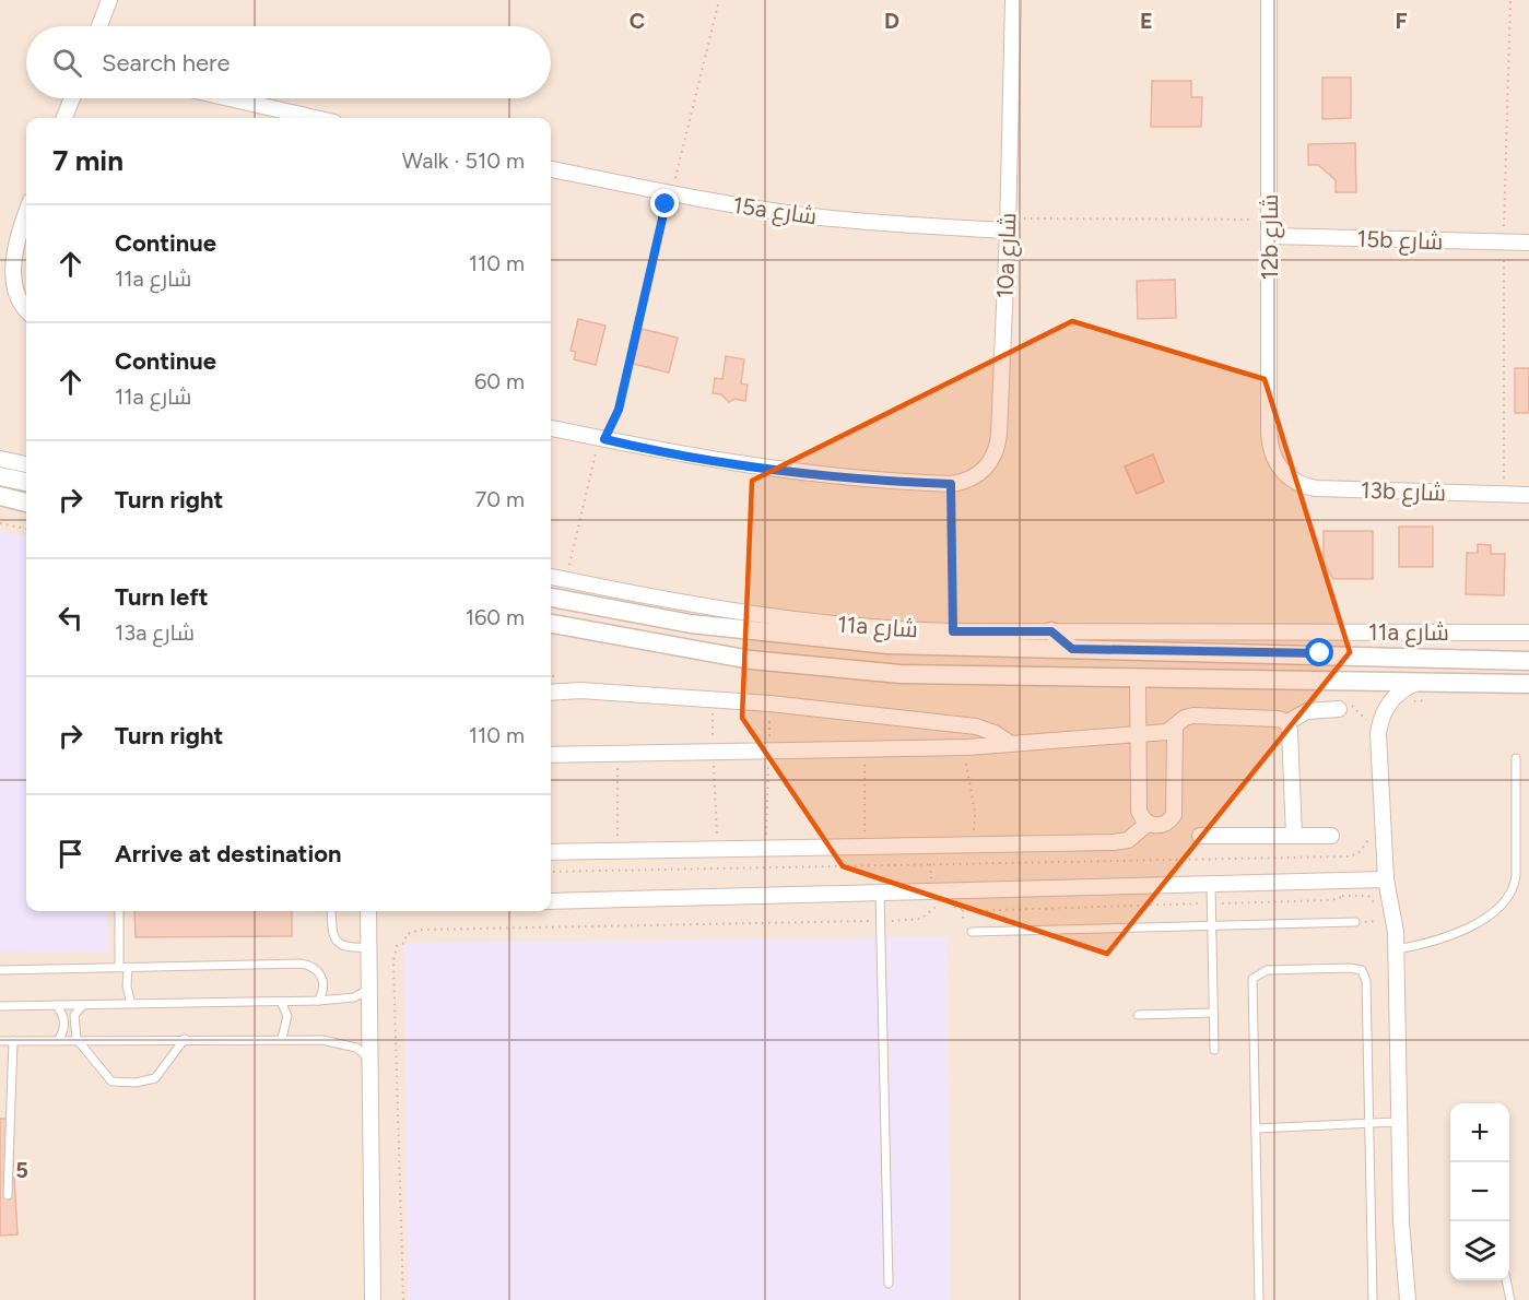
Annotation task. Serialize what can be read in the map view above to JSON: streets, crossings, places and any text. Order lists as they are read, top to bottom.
{
  "streets": {
    "street": [
      "15a شارع",
      "12b شارع",
      "15b شارع",
      "10a شارع",
      "13b شارع",
      "11a شارع"
    ]
  },
  "crossings": [
    ["15a شارع", "10a شارع"],
    ["12b شارع", "15b شارع"],
    ["12b شارع", "13b شارع"]
  ],
  "page": {
    "search": "Search here",
    "heading": ["7 min", "Walk · 510 m"],
    "list": [
      ["Continue", "11a شارع", "110 m"],
      ["Continue", "11a شارع", "60 m"],
      ["Turn right", "70 m"],
      ["Turn left", "13a شارع", "160 m"],
      ["Turn right", "110 m"],
      "Arrive at destination"
    ],
    "map_buttons": ["+", "−"]
  },
  "grid": {
    "columns": [
      "C",
      "D",
      "E",
      "F"
    ],
    "rows": ["5"]
  }
}
